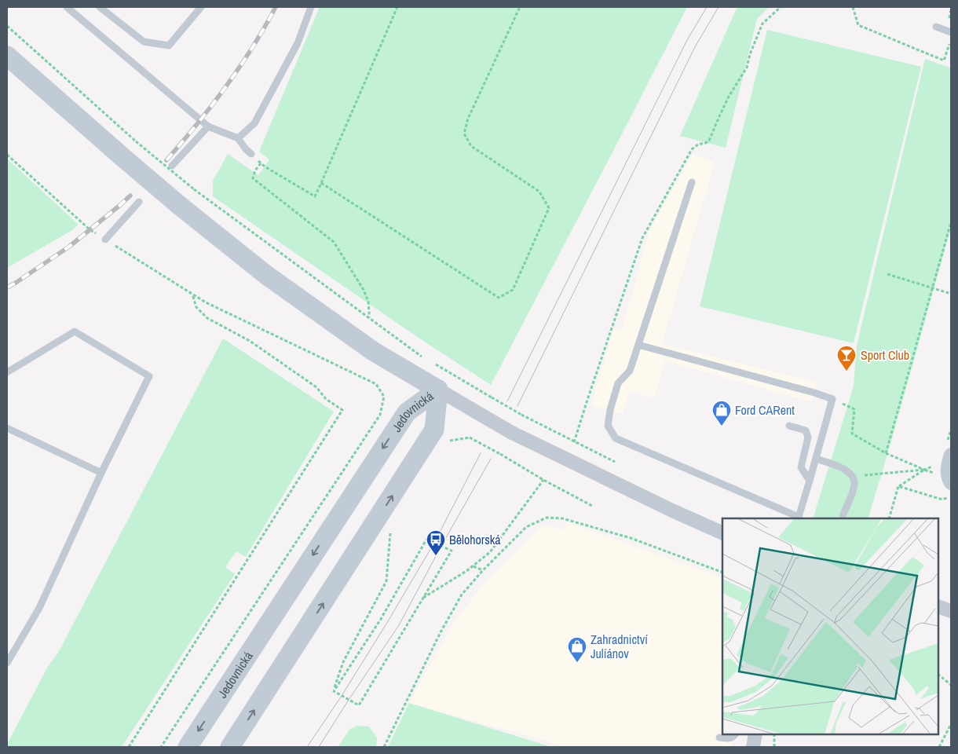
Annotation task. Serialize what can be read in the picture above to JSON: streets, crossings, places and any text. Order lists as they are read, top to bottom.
{
  "streets": {
    "main road": ["Jedovnická"]
  },
  "places": {
    "bar": ["Sport Club"],
    "shop": ["Ford CARent", "Zahradnictví Julíánov"],
    "bus stop": ["Bělohorská"]
  }
}
